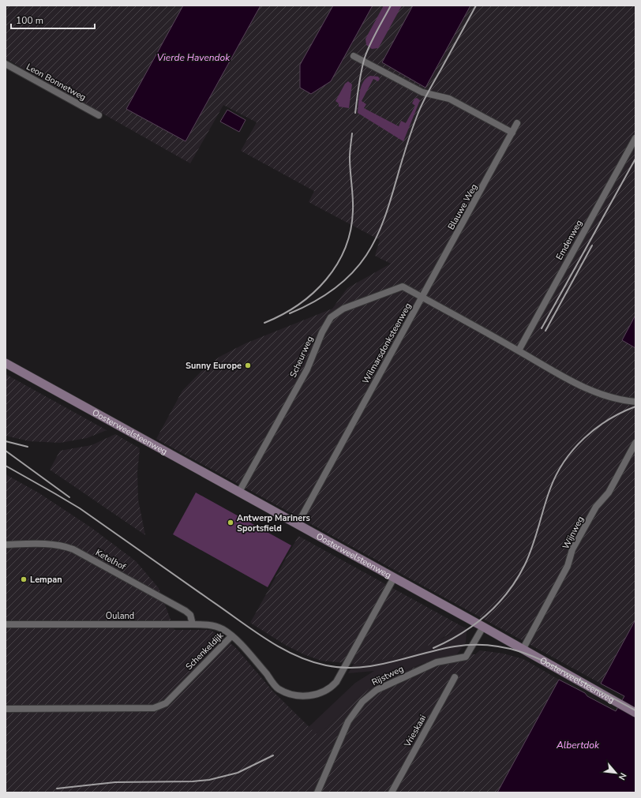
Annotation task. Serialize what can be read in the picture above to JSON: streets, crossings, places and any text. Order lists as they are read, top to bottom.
{
  "streets": {
    "main road": ["Oosterweelsteenweg"],
    "street": [
      "Leon Bonnetweg",
      "Blauwe Weg",
      "Emdenweg",
      "Wilmarsdonksteenweg",
      "Scheurweg",
      "Wijnweg",
      "Ketelhof",
      "Ouland",
      "Schenkeldijk",
      "Rijstweg",
      "Vrieskaai"
    ]
  },
  "crossings": [
    ["Blauwe Weg", "Wilmarsdonksteenweg"],
    ["Blauwe Weg", "Scheurweg"],
    ["Emdenweg", "Wilmarsdonksteenweg"],
    ["Wilmarsdonksteenweg", "Scheurweg"],
    ["Wilmarsdonksteenweg", "Oosterweelsteenweg"],
    ["Scheurweg", "Oosterweelsteenweg"],
    ["Oosterweelsteenweg", "Wijnweg"],
    ["Oosterweelsteenweg", "Schenkeldijk"],
    ["Oosterweelsteenweg", "Rijstweg"],
    ["Ketelhof", "Ouland"],
    ["Ouland", "Schenkeldijk"]
  ],
  "water": ["Vierde Havendok", "Albertdok"],
  "places": ["Sunny Europe", "Antwerp Mariners Sportsfield", "Lempan"],
  "scale_bar": "100 m",
  "north": "bottom right"
}
